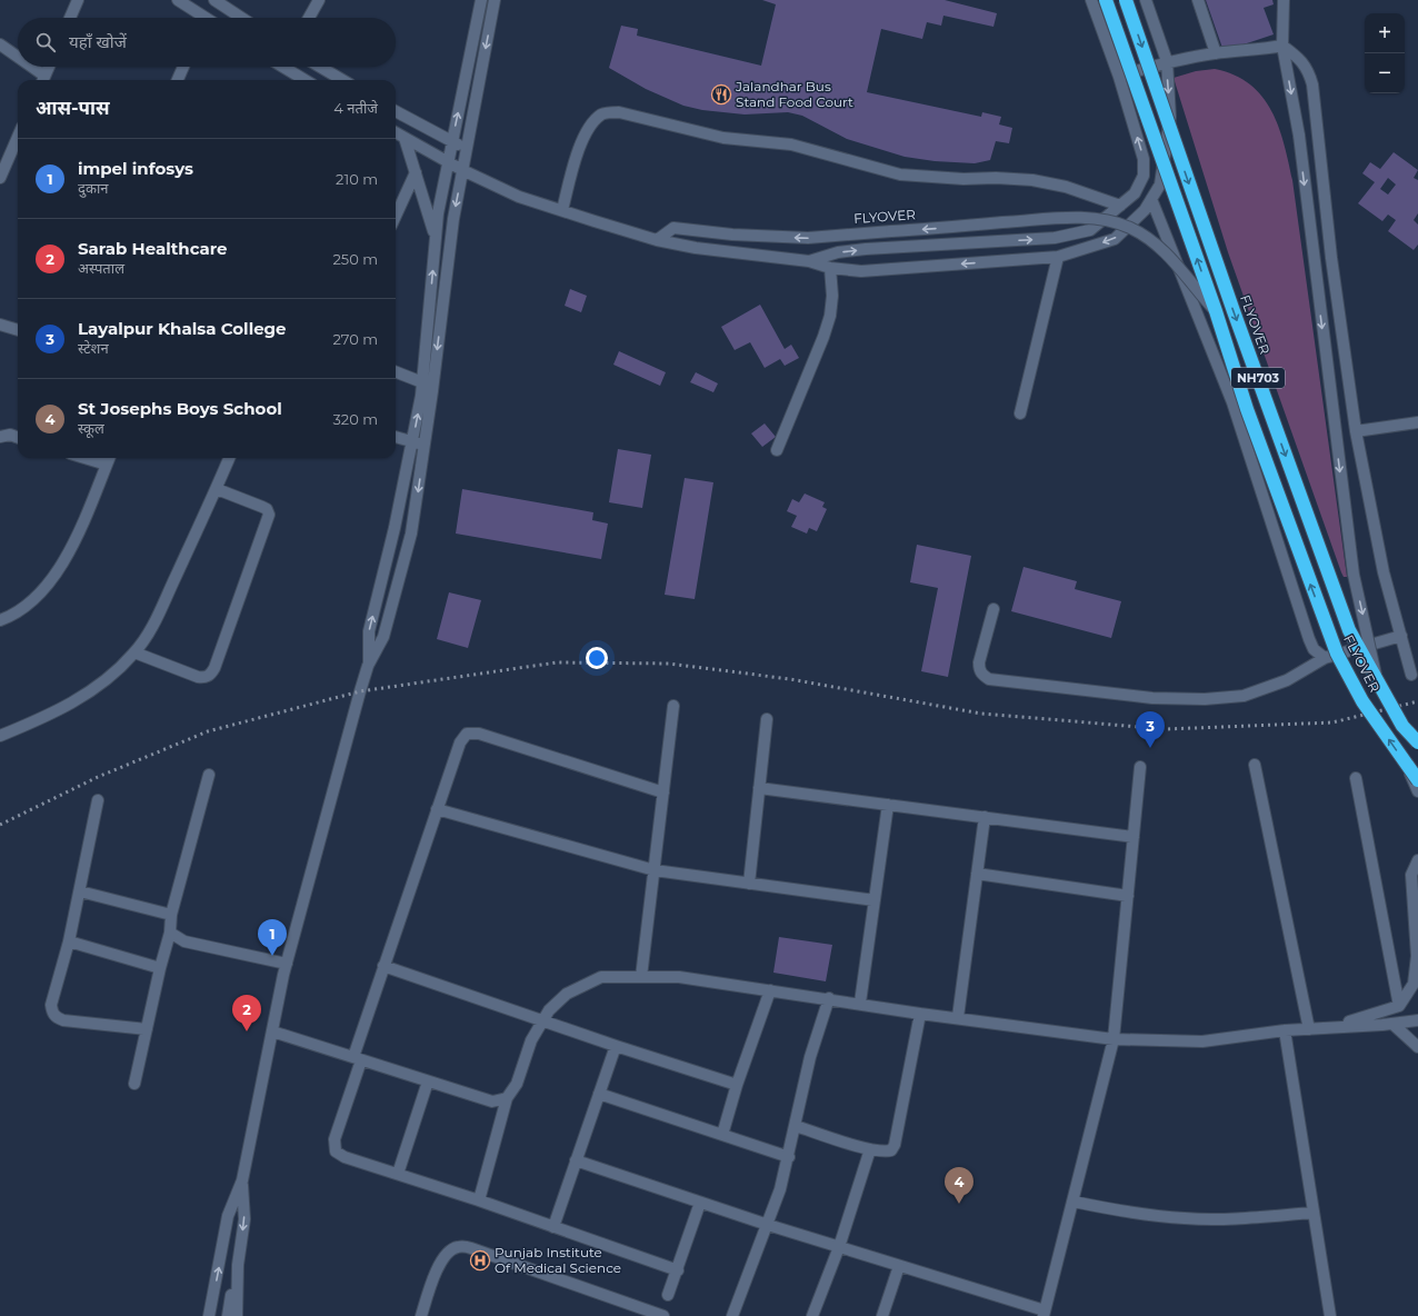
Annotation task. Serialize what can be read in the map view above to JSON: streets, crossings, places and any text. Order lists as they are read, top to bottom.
{
  "streets": {
    "highway": ["FLYOVER", "NH703"]
  },
  "places": {
    "restaurant": ["Jalandhar Bus Stand Food Court"],
    "hospital": ["Punjab Institute Of Medical Science"]
  },
  "page": {
    "map_buttons": ["+", "−"],
    "search": "यहाँ खोजें",
    "heading": ["आस-पास", "4 नतीजे"],
    "list": [
      {
        "mark": "1",
        "name": "impel infosys",
        "note": "दुकान",
        "value": "210 m"
      },
      {
        "mark": "2",
        "name": "Sarab Healthcare",
        "note": "अस्पताल",
        "value": "250 m"
      },
      {
        "mark": "3",
        "name": "Layalpur Khalsa College",
        "note": "स्टेशन",
        "value": "270 m"
      },
      {
        "mark": "4",
        "name": "St Josephs Boys School",
        "note": "स्कूल",
        "value": "320 m"
      }
    ],
    "pins": [
      "3",
      "1",
      "2",
      "4"
    ]
  }
}
